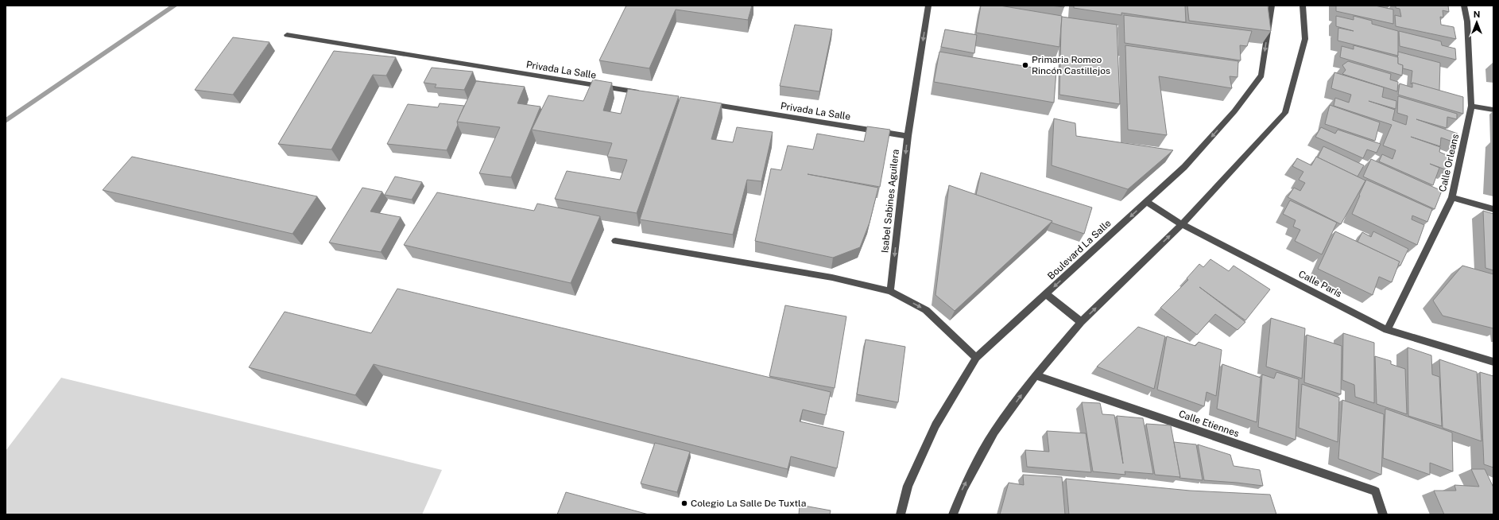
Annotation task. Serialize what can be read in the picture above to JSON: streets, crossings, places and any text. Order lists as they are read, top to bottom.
{
  "streets": {
    "street": [
      "Privada La Salle",
      "Calle Orleans",
      "Isabel Sabines Aguilera",
      "Boulevard La Salle",
      "Calle París",
      "Calle Etiennes"
    ]
  },
  "crossings": [
    ["Privada La Salle", "Isabel Sabines Aguilera"],
    ["Calle Orleans", "Calle París"],
    ["Boulevard La Salle", "Calle París"]
  ],
  "one_way": ["Isabel Sabines Aguilera"],
  "places": ["Primaria Romeo Rincón Castillejos", "Colegio La Salle De Tuxtla"],
  "north": "top"
}
